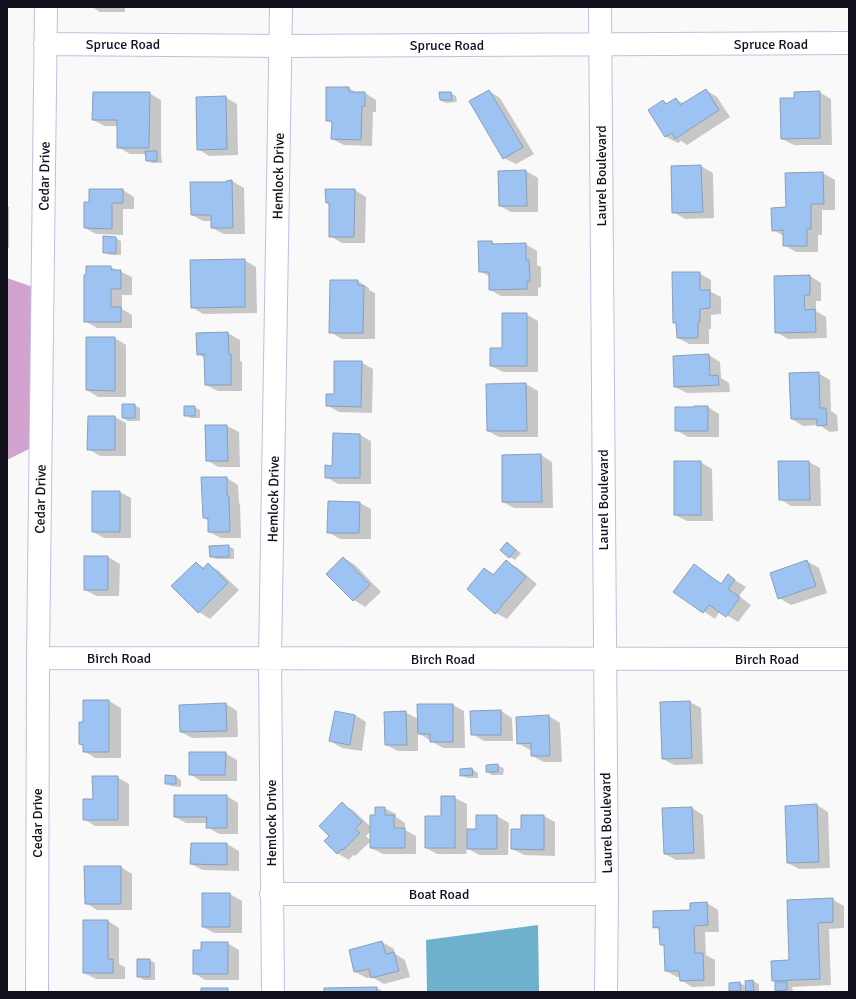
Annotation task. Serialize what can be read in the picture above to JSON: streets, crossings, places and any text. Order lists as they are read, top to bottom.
{
  "streets": {
    "street": [
      "Spruce Road",
      "Cedar Drive",
      "Hemlock Drive",
      "Laurel Boulevard",
      "Birch Road",
      "Boat Road"
    ]
  },
  "crossings": [
    ["Spruce Road", "Cedar Drive"],
    ["Spruce Road", "Hemlock Drive"],
    ["Spruce Road", "Laurel Boulevard"],
    ["Cedar Drive", "Birch Road"],
    ["Hemlock Drive", "Birch Road"],
    ["Hemlock Drive", "Boat Road"],
    ["Laurel Boulevard", "Birch Road"],
    ["Laurel Boulevard", "Boat Road"]
  ]
}
